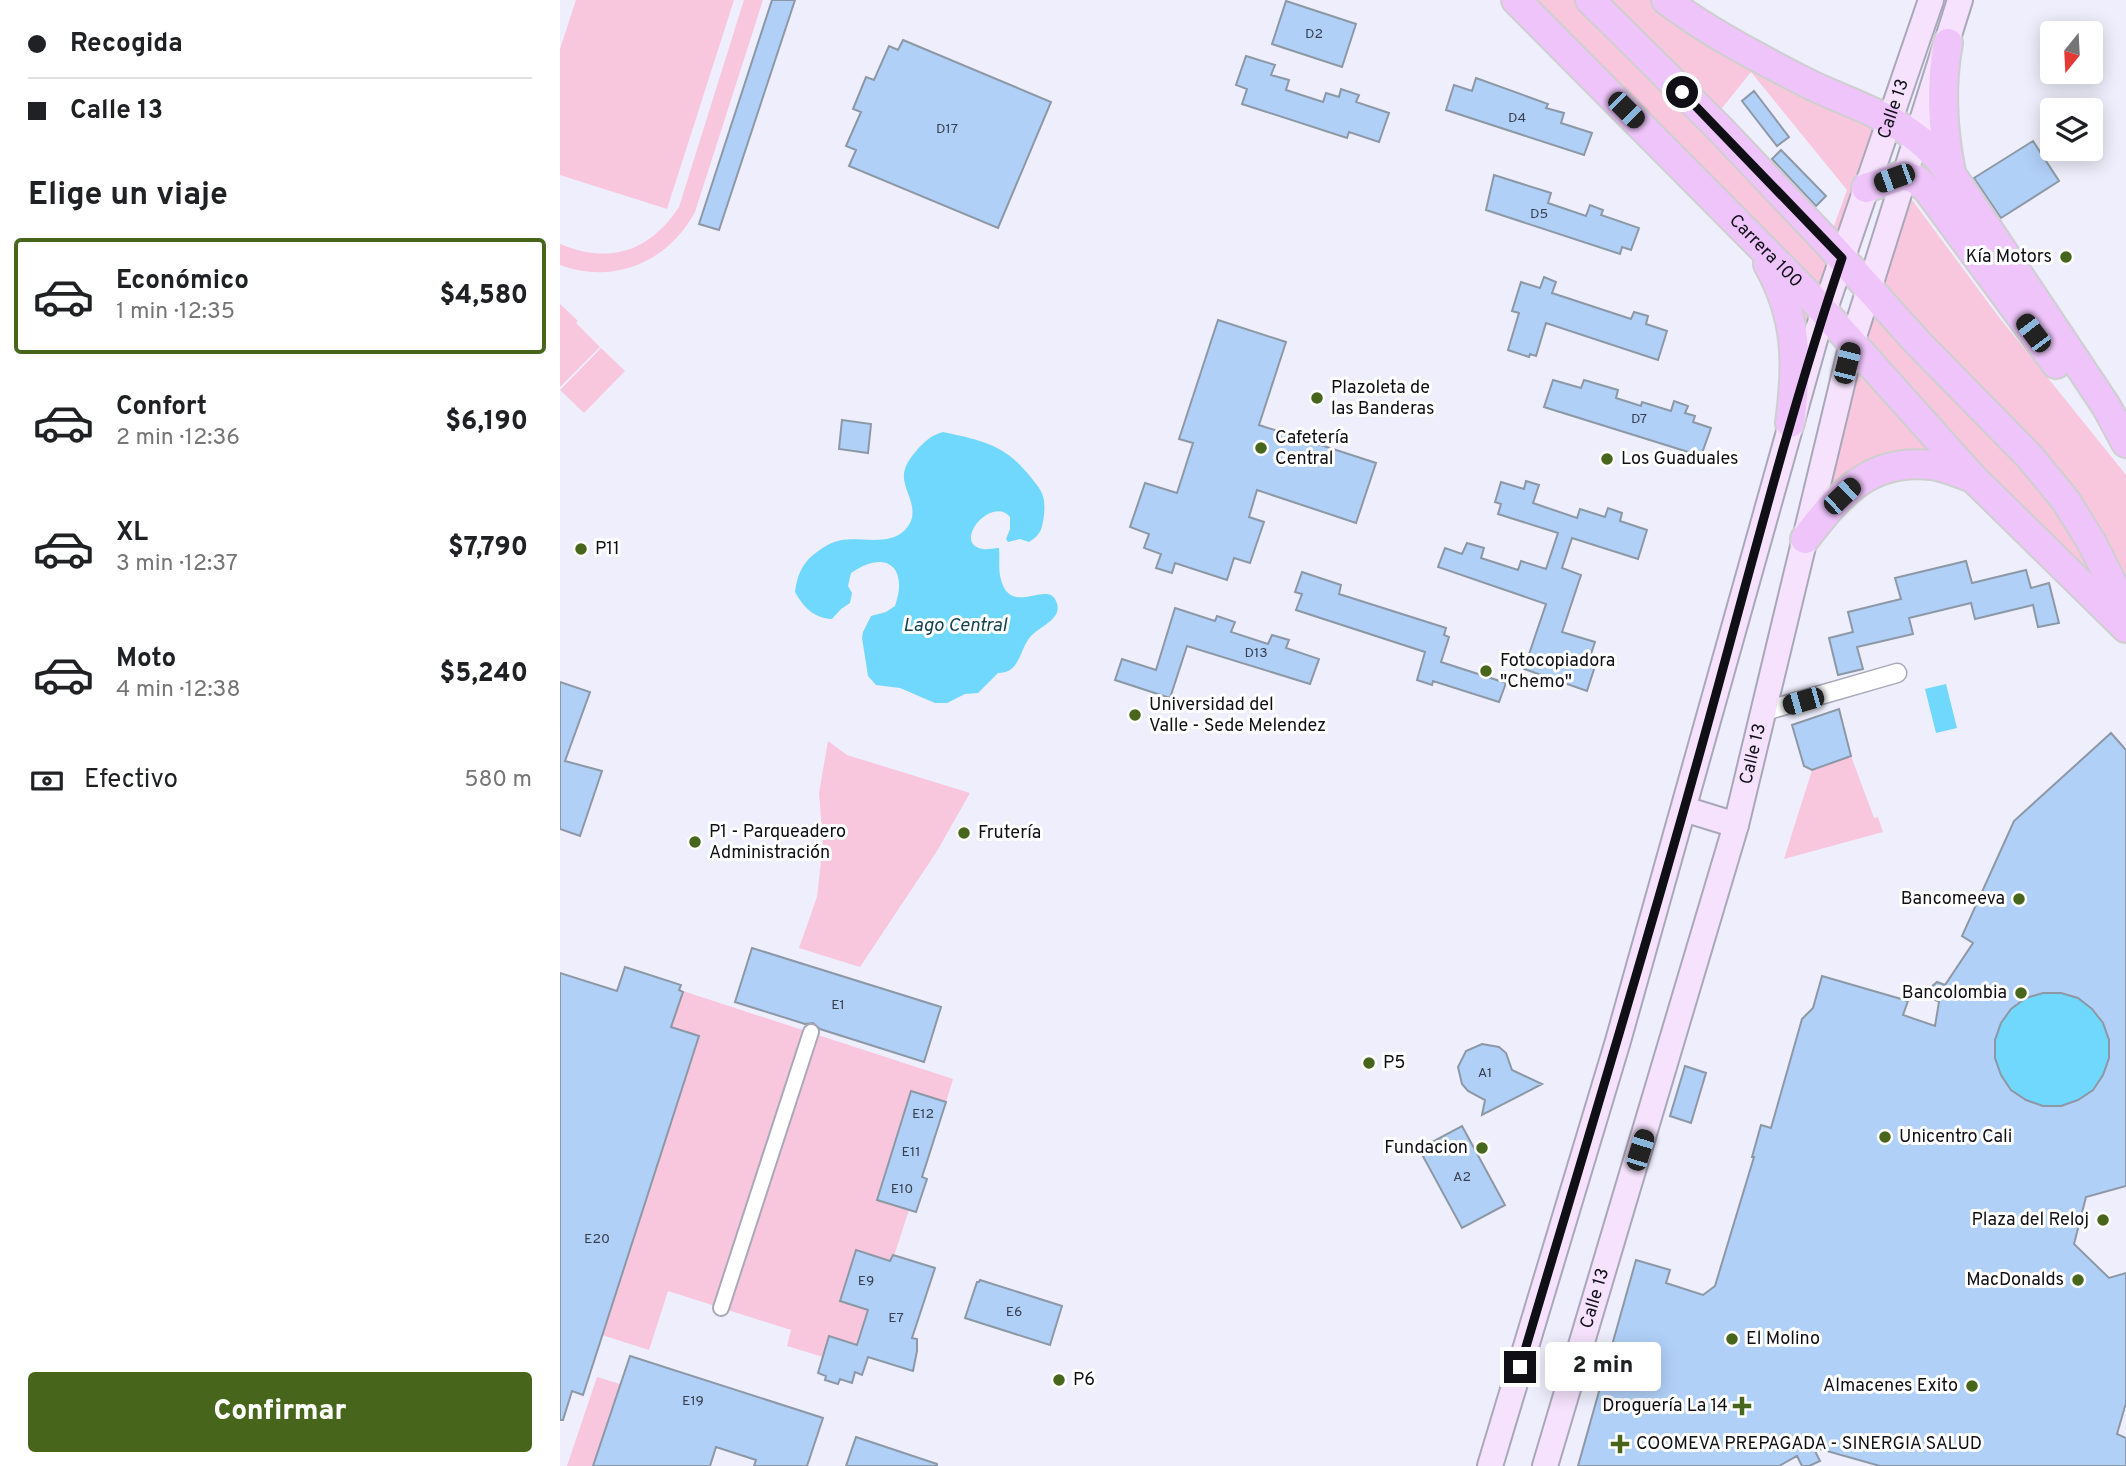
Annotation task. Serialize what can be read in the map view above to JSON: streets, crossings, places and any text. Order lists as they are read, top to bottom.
{
  "streets": {
    "main road": ["Calle 13", "Carrera 100"]
  },
  "crossings": [
    ["Calle 13", "Carrera 100"]
  ],
  "water": ["Lago Central"],
  "places": {
    "other": [
      "Kía Motors",
      "Plazoleta de las Banderas",
      "Cafetería Central",
      "Los Guaduales",
      "P11",
      "Fotocopiadora \"Chemo\"",
      "Universidad del Valle - Sede Melendez",
      "Frutería",
      "P1 - Parqueadero Administración",
      "Bancomeeva",
      "Bancolombia",
      "P5",
      "Unicentro Cali",
      "Fundacion",
      "Plaza del Reloj",
      "MacDonalds",
      "El Molino",
      "P6",
      "Almacenes Exito"
    ],
    "health": ["Droguería La 14", "COOMEVA PREPAGADA - SINERGIA SALUD"]
  },
  "house_numbers": [
    "D2",
    "D4",
    "D17",
    "D5",
    "D7",
    "D13",
    "E1",
    "A1",
    "E12",
    "E11",
    "A2",
    "E10",
    "E20",
    "E9",
    "E6",
    "E7",
    "E19"
  ],
  "north": "bottom",
  "page": {
    "banner": ["Recogida", "Calle 13"],
    "heading": "Elige un viaje",
    "list": [
      {
        "name": "Económico",
        "note": "1 min · 12:35",
        "value": "$4,580"
      },
      {
        "name": "Confort",
        "note": "2 min · 12:36",
        "value": "$6,190"
      },
      {
        "name": "XL",
        "note": "3 min · 12:37",
        "value": "$7,790"
      },
      {
        "name": "Moto",
        "note": "4 min · 12:38",
        "value": "$5,240"
      }
    ],
    "pay": ["Efectivo", "580 m"],
    "bubble": "2 min",
    "buttons": "Confirmar"
  }
}
